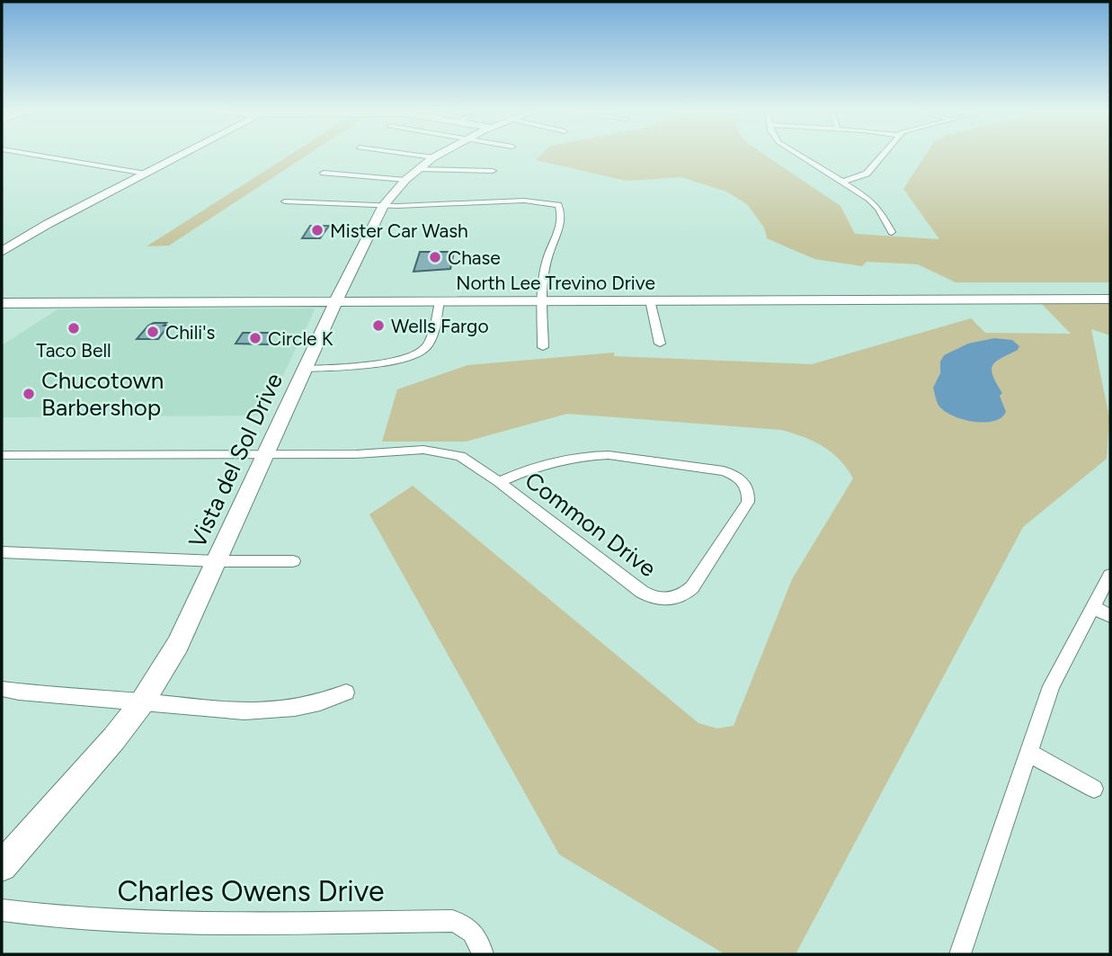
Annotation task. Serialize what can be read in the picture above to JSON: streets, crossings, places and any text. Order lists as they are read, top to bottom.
{
  "streets": {
    "main road": ["North Lee Trevino Drive", "Vista del Sol Drive"],
    "street": ["Common Drive", "Charles Owens Drive"]
  },
  "crossings": [
    ["North Lee Trevino Drive", "Vista del Sol Drive"],
    ["Vista del Sol Drive", "Common Drive"]
  ],
  "places": [
    "Mister Car Wash",
    "Chase",
    "Wells Fargo",
    "Taco Bell",
    "Chili's",
    "Circle K",
    "Chucotown Barbershop"
  ]
}
